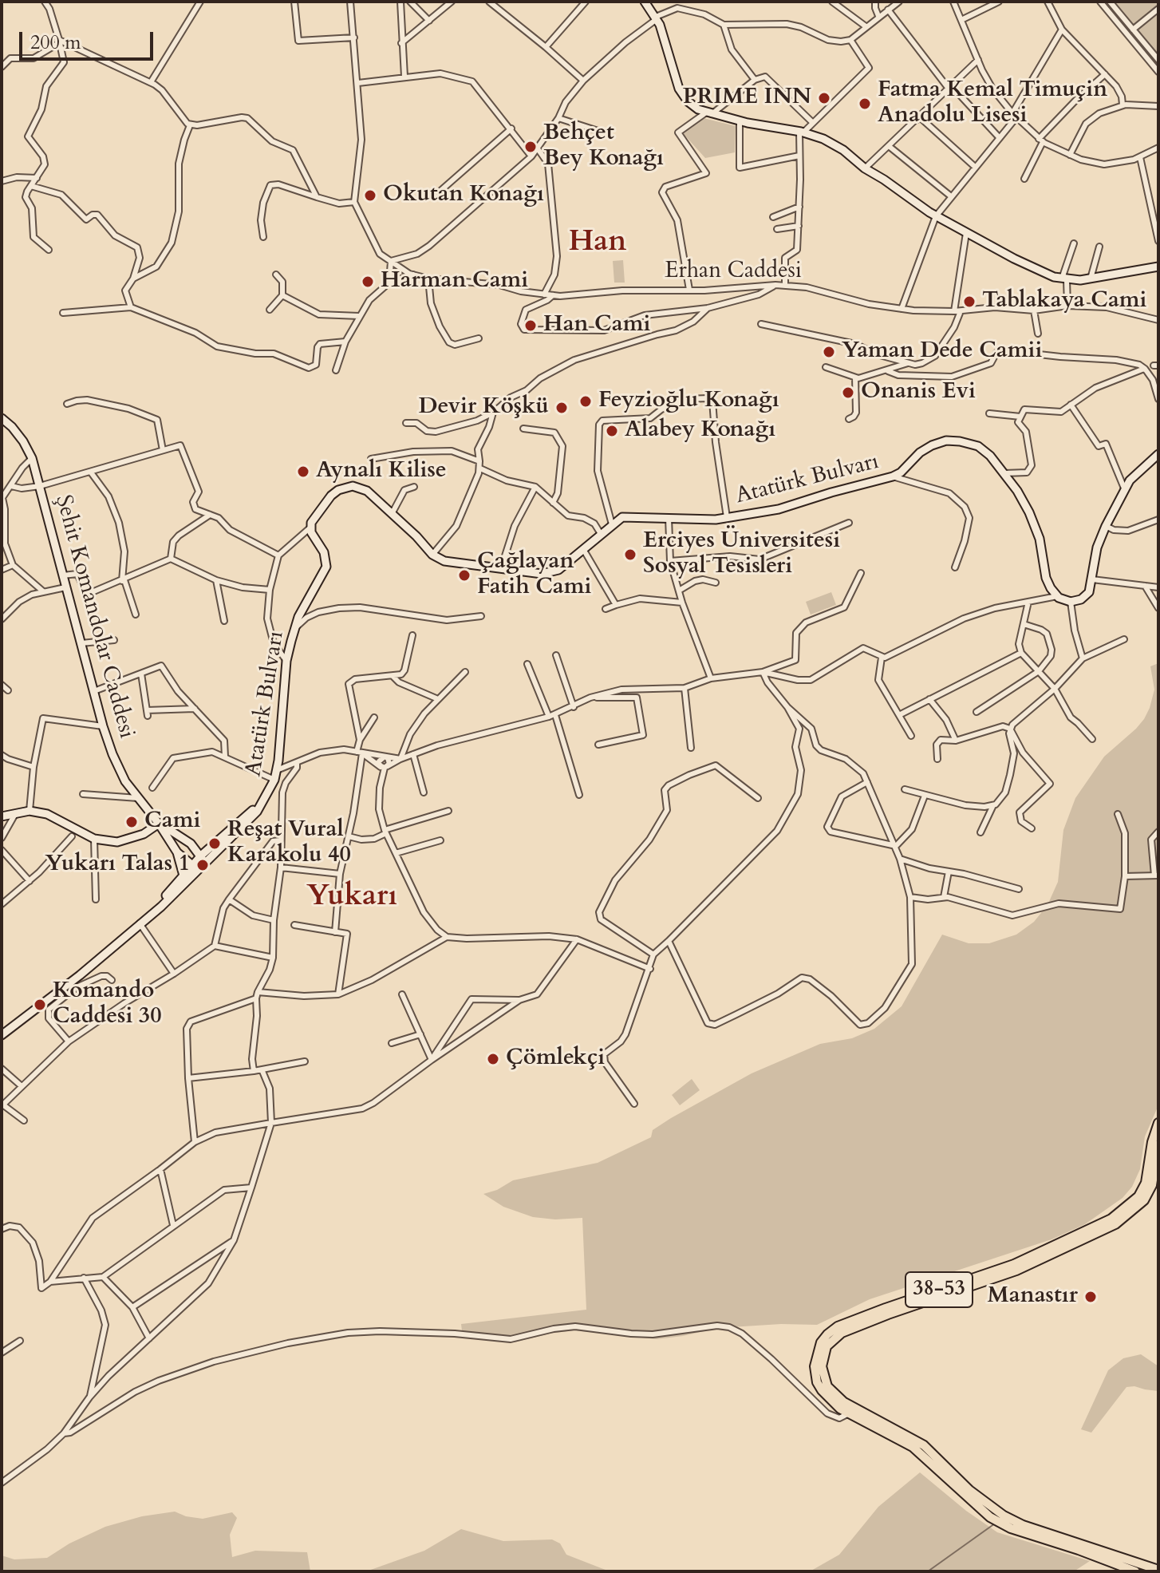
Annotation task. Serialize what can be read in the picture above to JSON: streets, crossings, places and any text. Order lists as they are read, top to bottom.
{
  "streets": {
    "main road": ["38-53"],
    "street": ["Erhan Caddesi", "Atatürk Bulvarı", "Şehit Komandolar Caddesi"]
  },
  "districts": ["Han", "Yukarı"],
  "places": [
    "PRIME INN",
    "Fatma Kemal Timuçin Anadolu Lisesi",
    "Behçet Bey Konağı",
    "Okutan Konağı",
    "Harman Cami",
    "Tablakaya Cami",
    "Han Cami",
    "Yaman Dede Camii",
    "Onanis Evi",
    "Feyzioğlu Konağı",
    "Devir Köşkü",
    "Alabey Konağı",
    "Aynalı Kilise",
    "Erciyes Üniversitesi Sosyal Tesisleri",
    "Çağlayan Fatih Cami",
    "Cami",
    "Reşat Vural Karakolu 40",
    "Yukarı Talas 1",
    "Komando Caddesi 30",
    "Çömlekçi",
    "Manastır"
  ],
  "scale_bar": "200 m"
}
